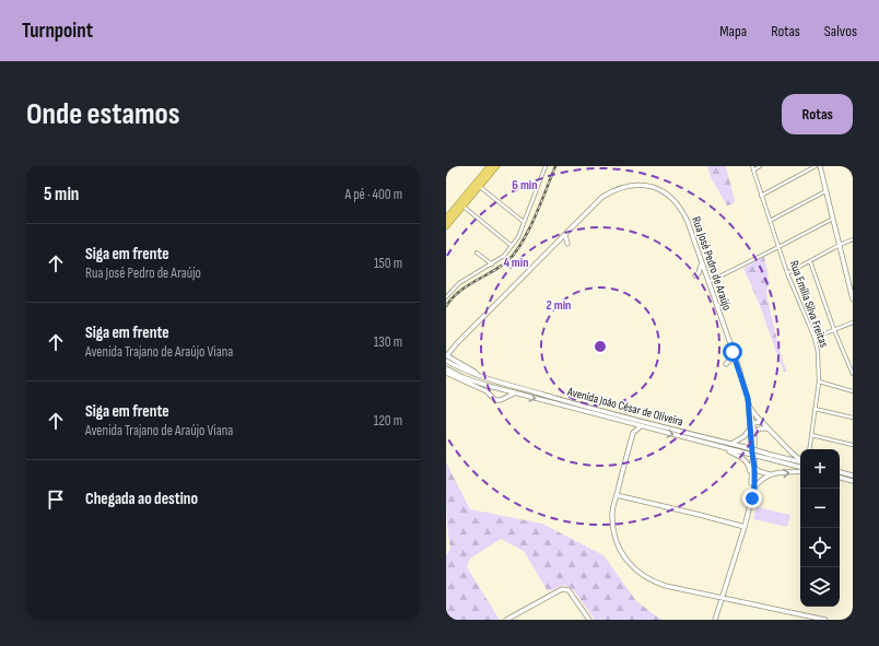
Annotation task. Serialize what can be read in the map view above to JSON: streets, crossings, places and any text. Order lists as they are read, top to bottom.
{
  "streets": {
    "street": ["Rua José Pedro de Araújo", "Rua Emília Silva Freitas", "Avenida João César de Oliveira"]
  },
  "crossings": [
    ["Rua José Pedro de Araújo", "Avenida João César de Oliveira"]
  ],
  "page": {
    "header": "Turnpoint",
    "nav": ["Mapa", "Rotas", "Salvos"],
    "buttons": "Rotas",
    "title": "Onde estamos",
    "heading": ["5 min", "A pé · 400 m"],
    "list": [
      ["Siga em frente", "Rua José Pedro de Araújo", "150 m"],
      ["Siga em frente", "Avenida Trajano de Araújo Viana", "130 m"],
      ["Siga em frente", "Avenida Trajano de Araújo Viana", "120 m"],
      "Chegada ao destino"
    ],
    "map_buttons": ["+", "−"]
  },
  "rings": ["6 min", "4 min", "2 min"]
}
